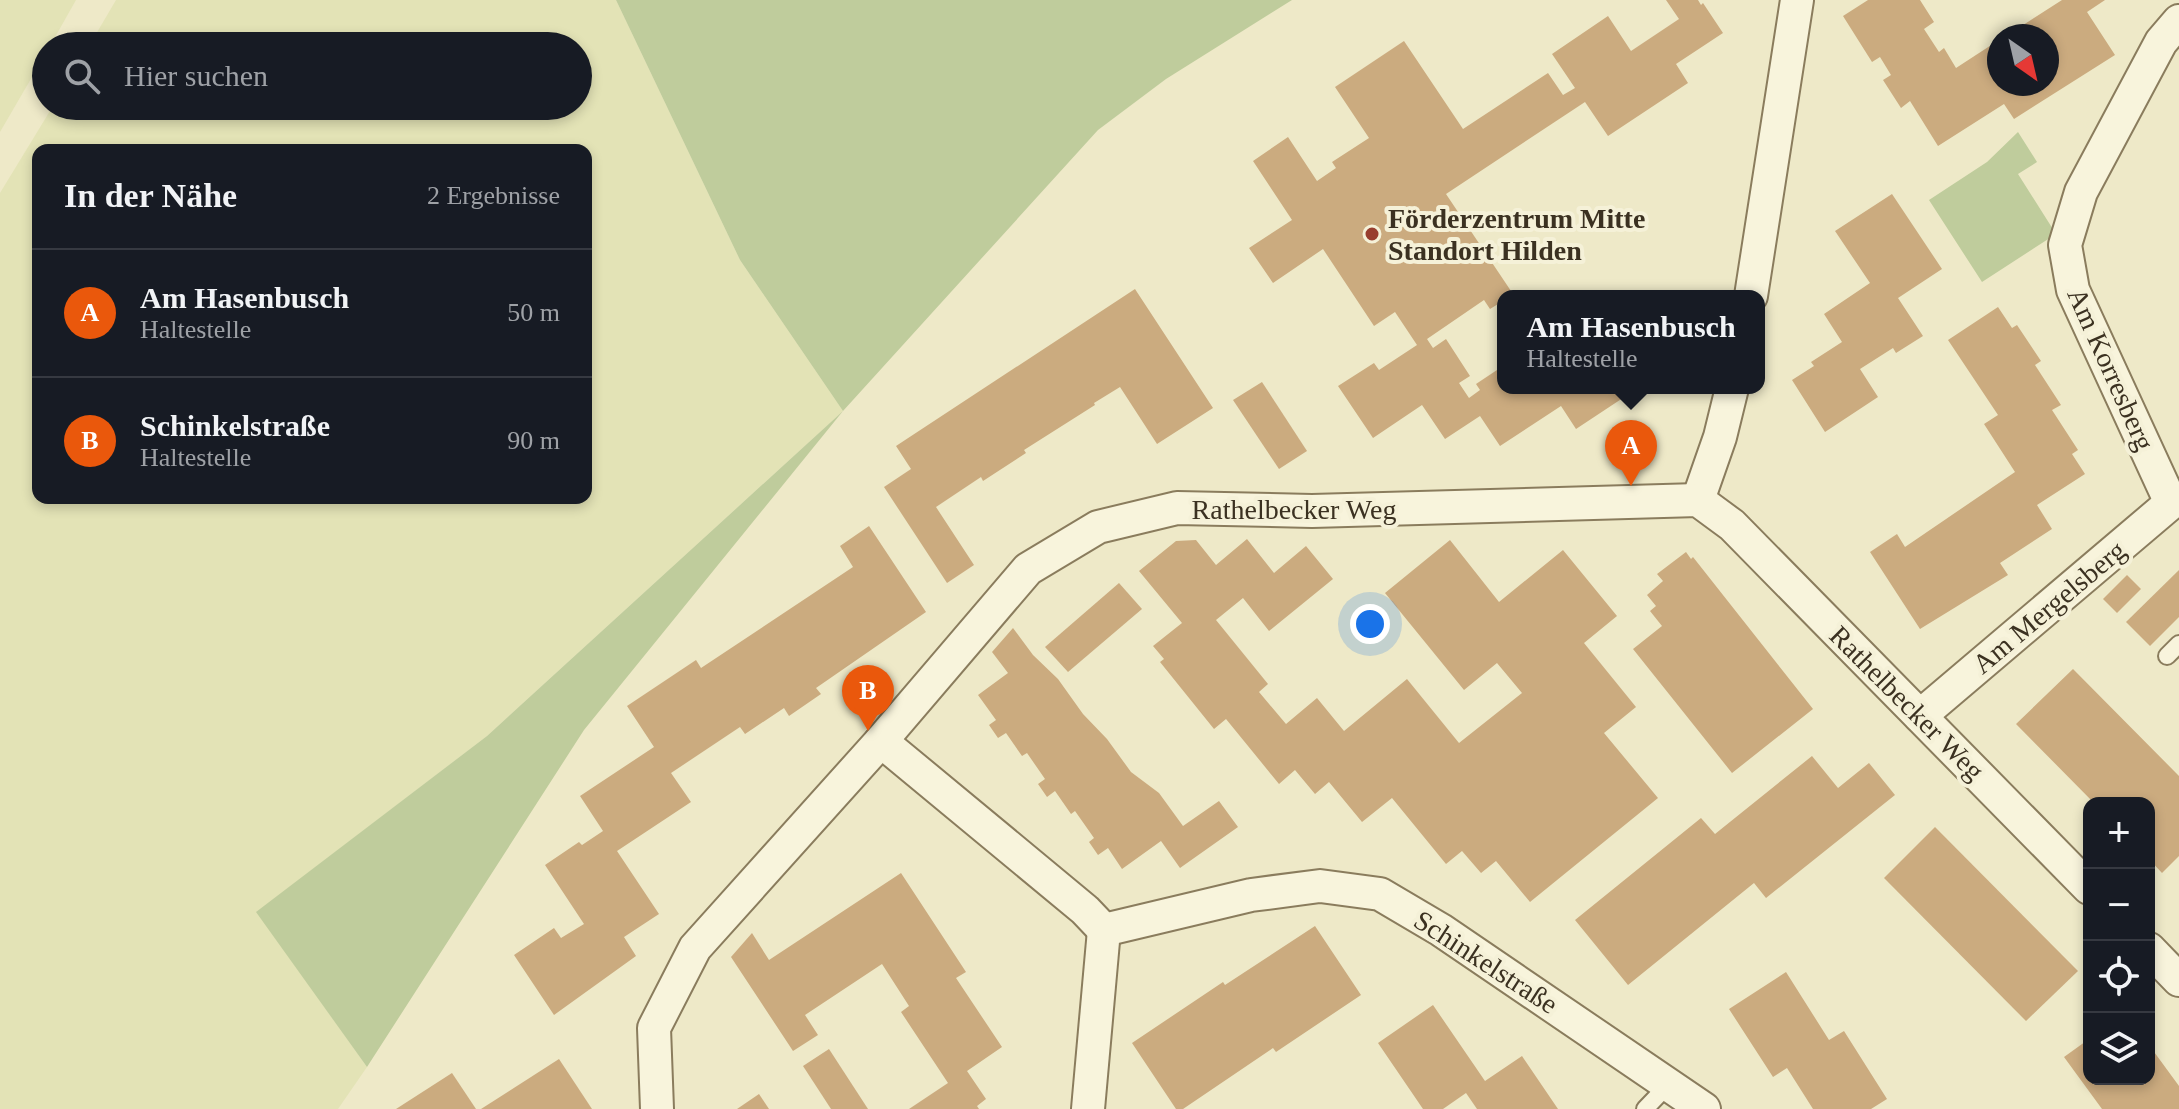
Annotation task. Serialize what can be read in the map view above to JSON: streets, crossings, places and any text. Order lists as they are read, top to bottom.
{
  "streets": {
    "street": [
      "Am Korresberg",
      "Rathelbecker Weg",
      "Am Mergelsberg",
      "Schinkelstraße"
    ]
  },
  "crossings": [
    ["Am Korresberg", "Am Mergelsberg"],
    ["Rathelbecker Weg", "Am Mergelsberg"]
  ],
  "places": ["Förderzentrum Mitte Standort Hilden"],
  "north": "bottom right",
  "page": {
    "search": "Hier suchen",
    "heading": ["In der Nähe", "2 Ergebnisse"],
    "list": [
      {
        "mark": "A",
        "name": "Am Hasenbusch",
        "note": "Haltestelle",
        "value": "50 m"
      },
      {
        "mark": "B",
        "name": "Schinkelstraße",
        "note": "Haltestelle",
        "value": "90 m"
      }
    ],
    "popup": ["Am Hasenbusch", "Haltestelle"],
    "pins": ["A", "B"],
    "map_buttons": ["+", "−"]
  }
}
